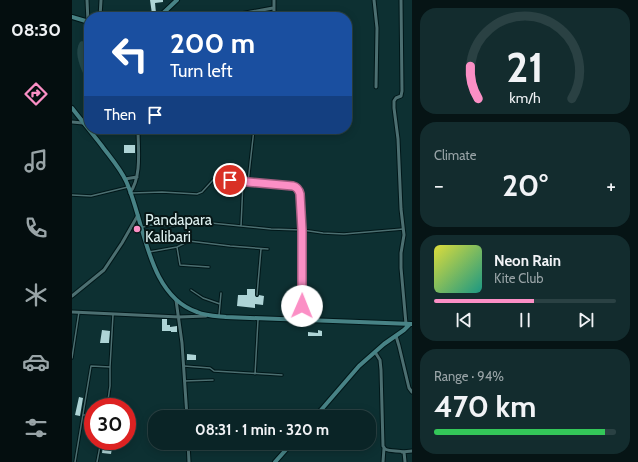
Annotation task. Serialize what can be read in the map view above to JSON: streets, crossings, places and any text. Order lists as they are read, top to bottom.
{
  "places": ["Pandapara Kalibari"],
  "page": {
    "tabs": "08:30",
    "turn": ["200 m", "Turn left"],
    "then": "Then",
    "tile": [
      "Climate",
      ["Range · 94%", "470 km"]
    ],
    "heat": ["−", "20°", "+"],
    "song": ["Neon Rain", "Kite Club"],
    "limit": "30",
    "trip": "08:31 · 1 min · 320 m",
    "gauge": ["21", "km/h"]
  }
}
